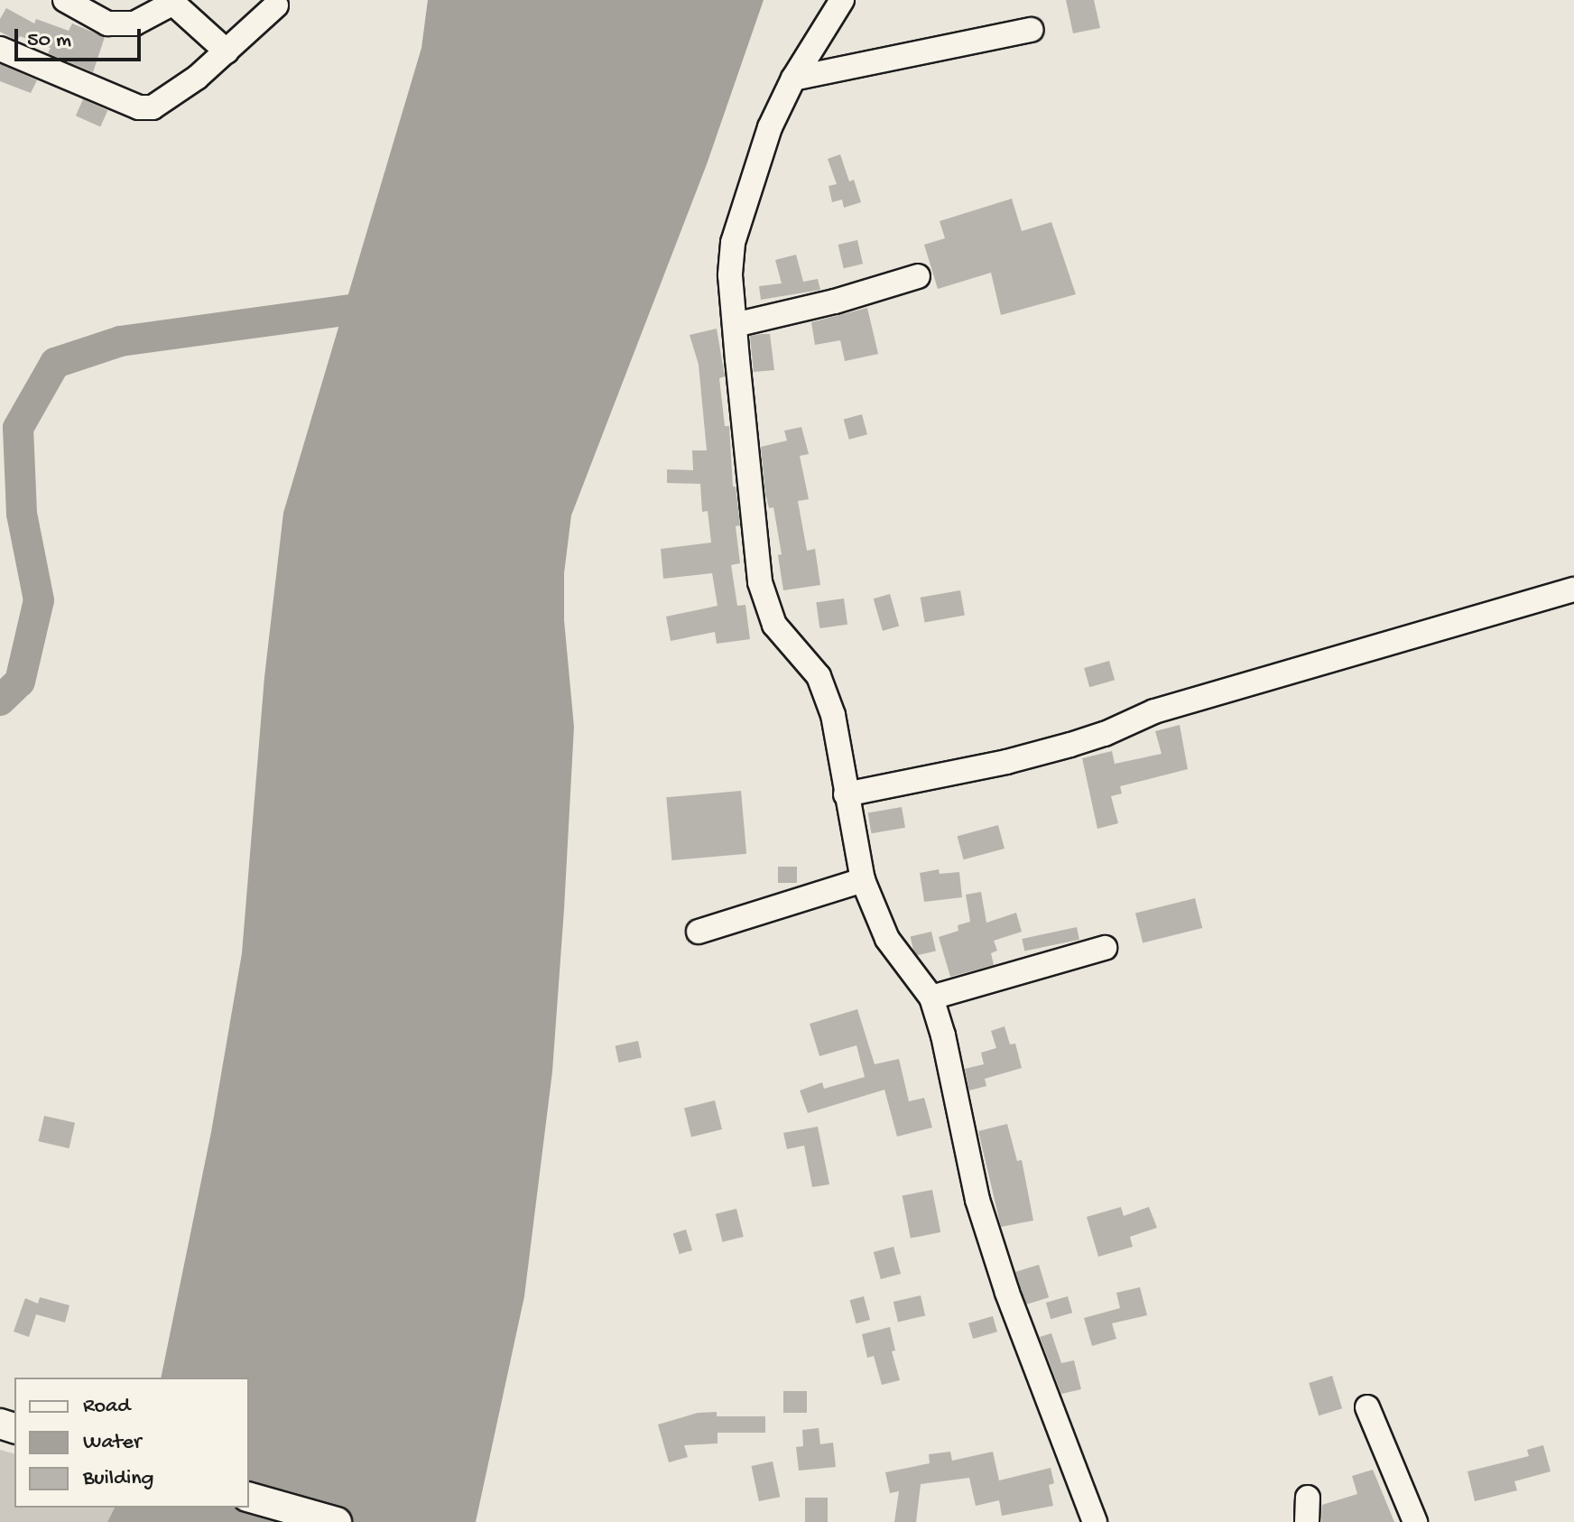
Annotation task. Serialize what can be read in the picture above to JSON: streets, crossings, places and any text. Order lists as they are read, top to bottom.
{
  "legend": ["Road", "Water", "Building"],
  "scale_bar": "50 m"
}
